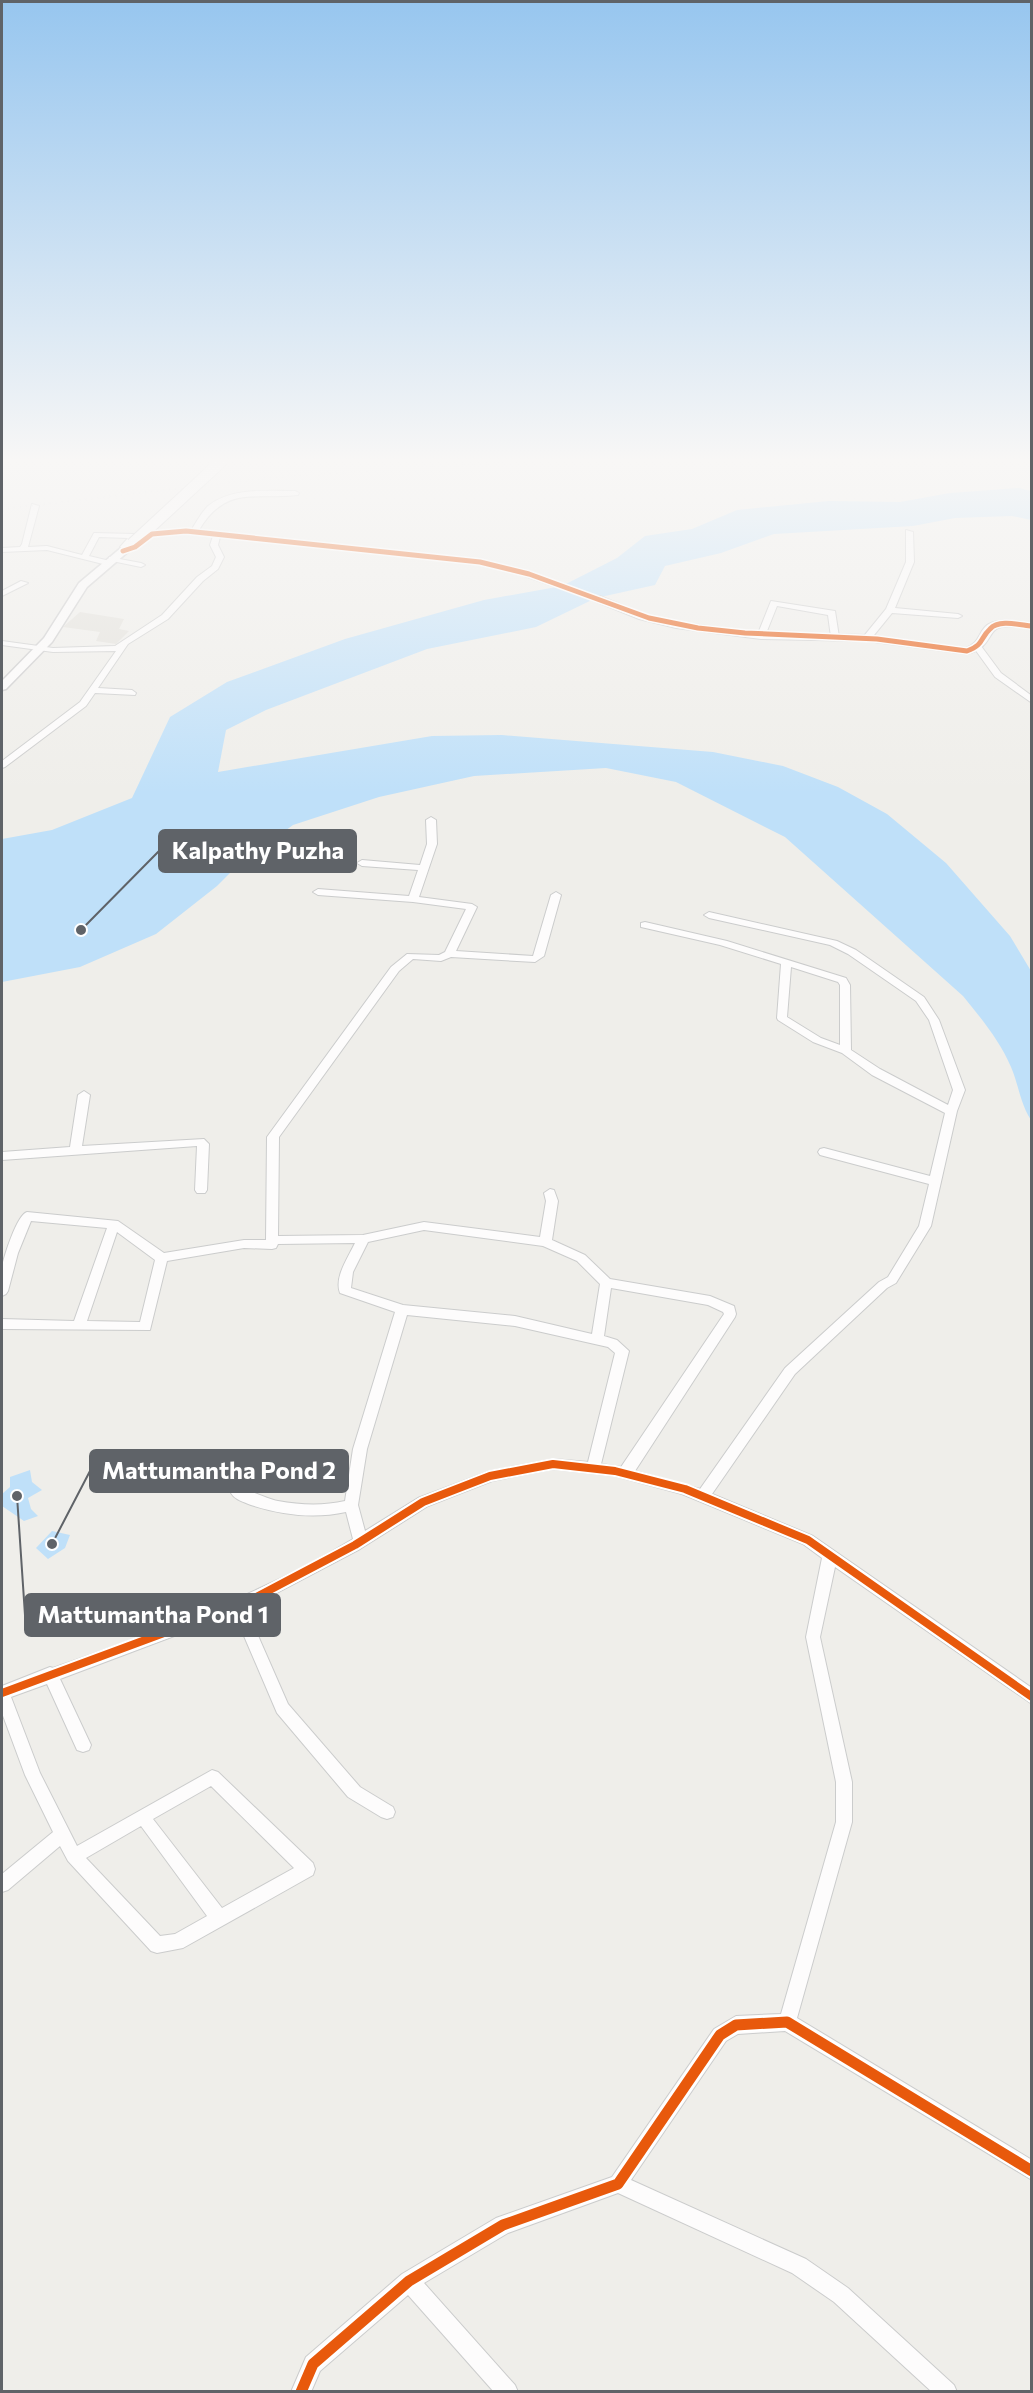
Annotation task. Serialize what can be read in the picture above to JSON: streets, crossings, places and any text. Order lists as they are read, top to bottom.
{
  "places": ["Kalpathy Puzha", "Mattumantha Pond 1", "Mattumantha Pond 2"]
}
